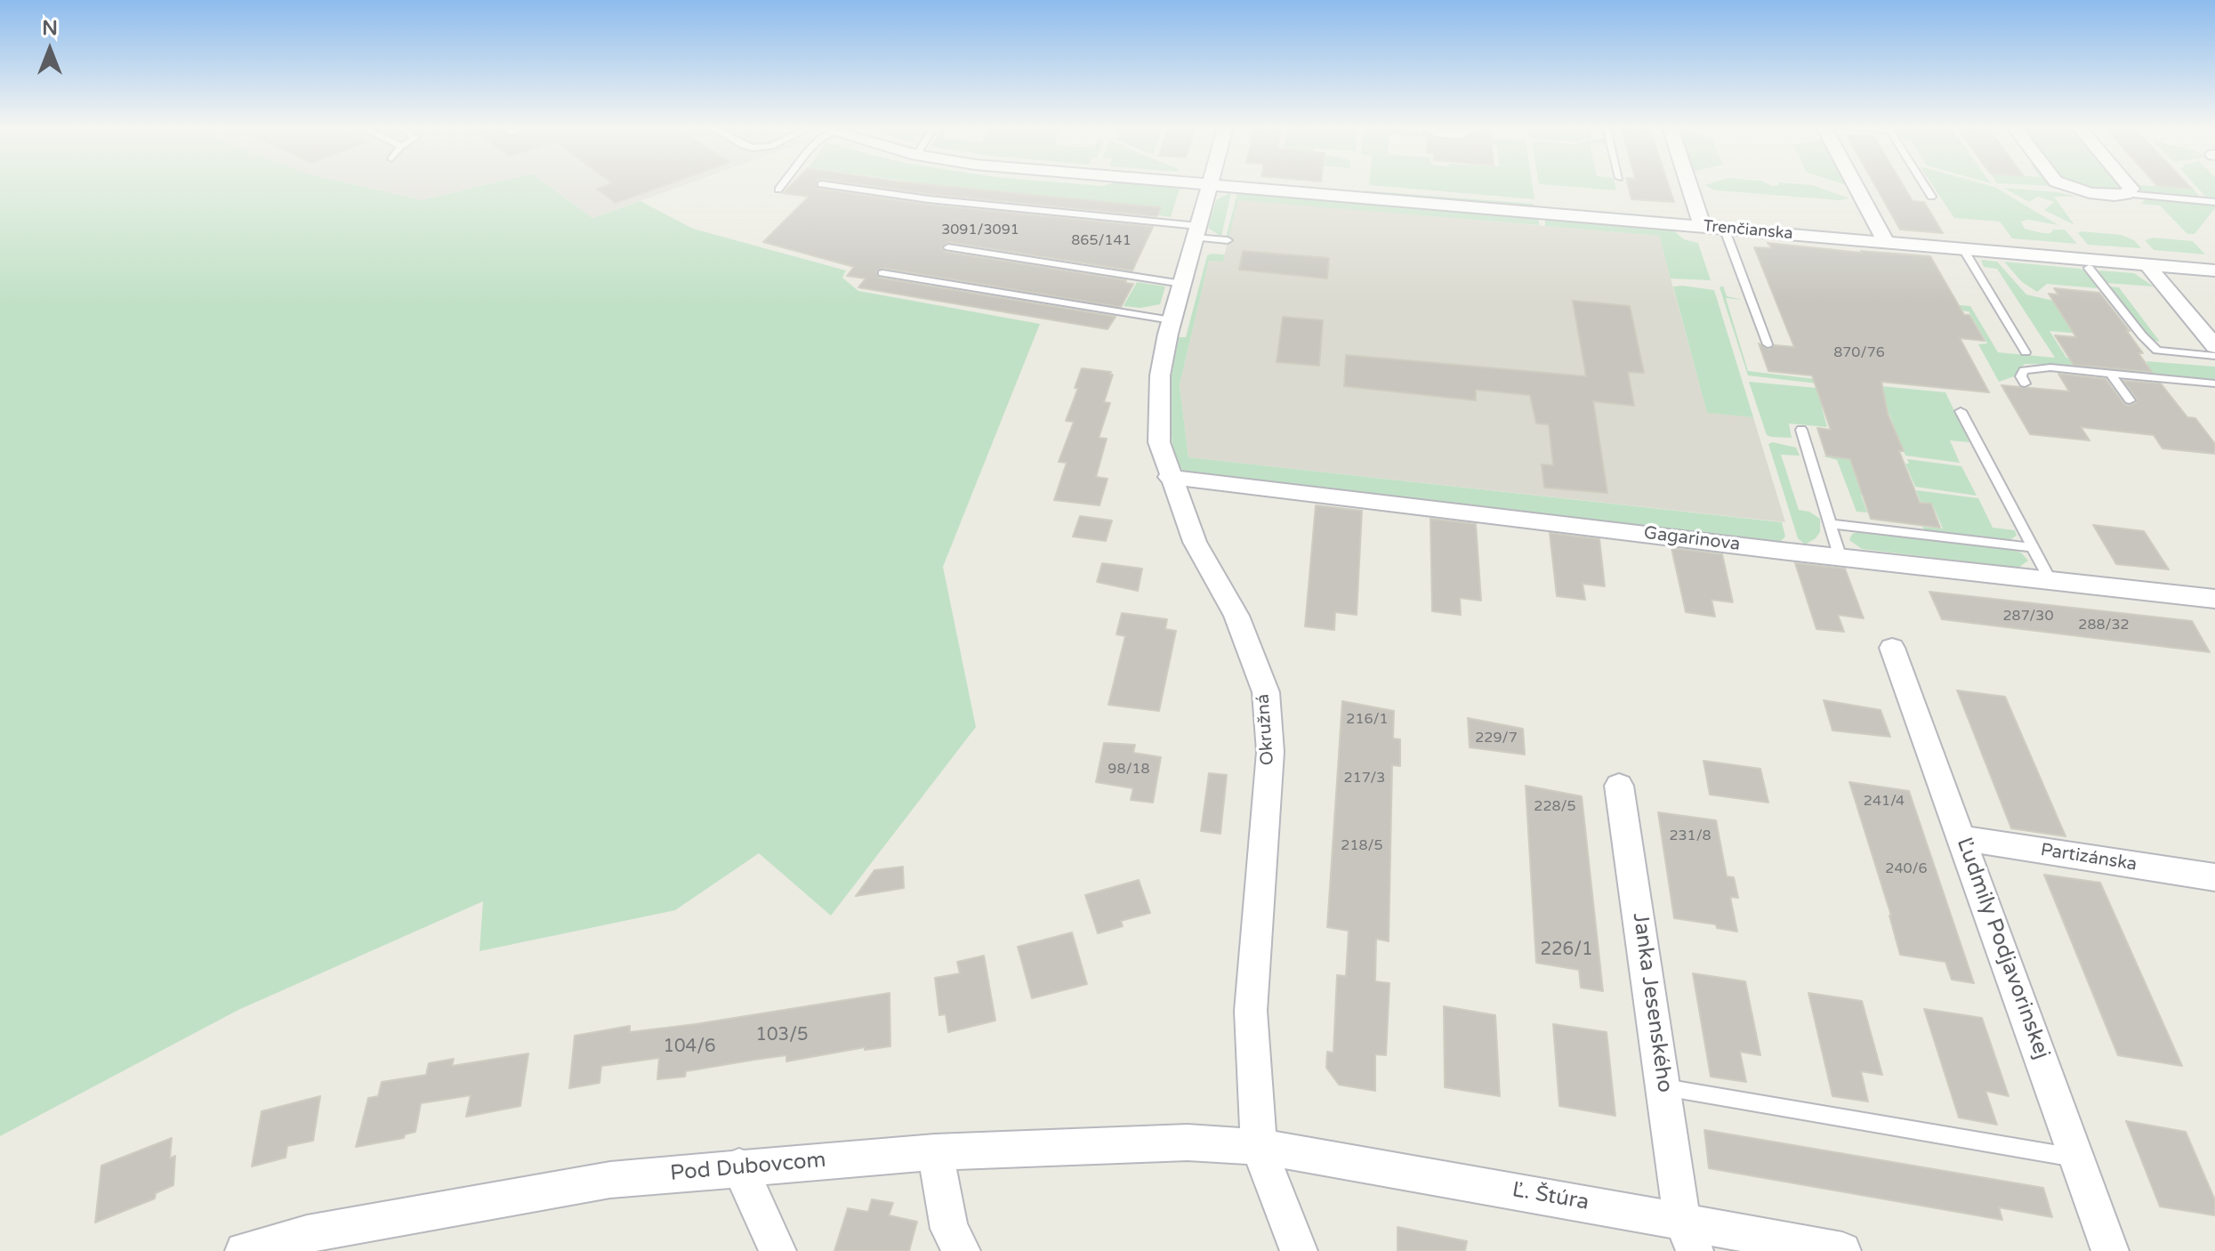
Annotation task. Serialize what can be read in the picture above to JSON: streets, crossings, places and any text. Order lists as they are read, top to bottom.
{
  "streets": {
    "street": [
      "Trenčianska",
      "Gagarinova",
      "Okružná",
      "Partizánska",
      "Ľudmily Podjavorinskej",
      "Janka Jesenského",
      "Pod Dubovcom",
      "Ľ. Štúra"
    ]
  },
  "crossings": [
    ["Trenčianska", "Okružná"],
    ["Gagarinova", "Okružná"],
    ["Okružná", "Pod Dubovcom"],
    ["Okružná", "Ľ. Štúra"],
    ["Partizánska", "Ľudmily Podjavorinskej"],
    ["Janka Jesenského", "Ľ. Štúra"],
    ["Pod Dubovcom", "Ľ. Štúra"]
  ],
  "house_numbers": [
    "3091/3091",
    "865/141",
    "870/76",
    "287/30",
    "288/32",
    "216/1",
    "229/7",
    "98/18",
    "217/3",
    "241/4",
    "228/5",
    "231/8",
    "218/5",
    "240/6",
    "226/1",
    "103/5",
    "104/6"
  ],
  "north": "top"
}
